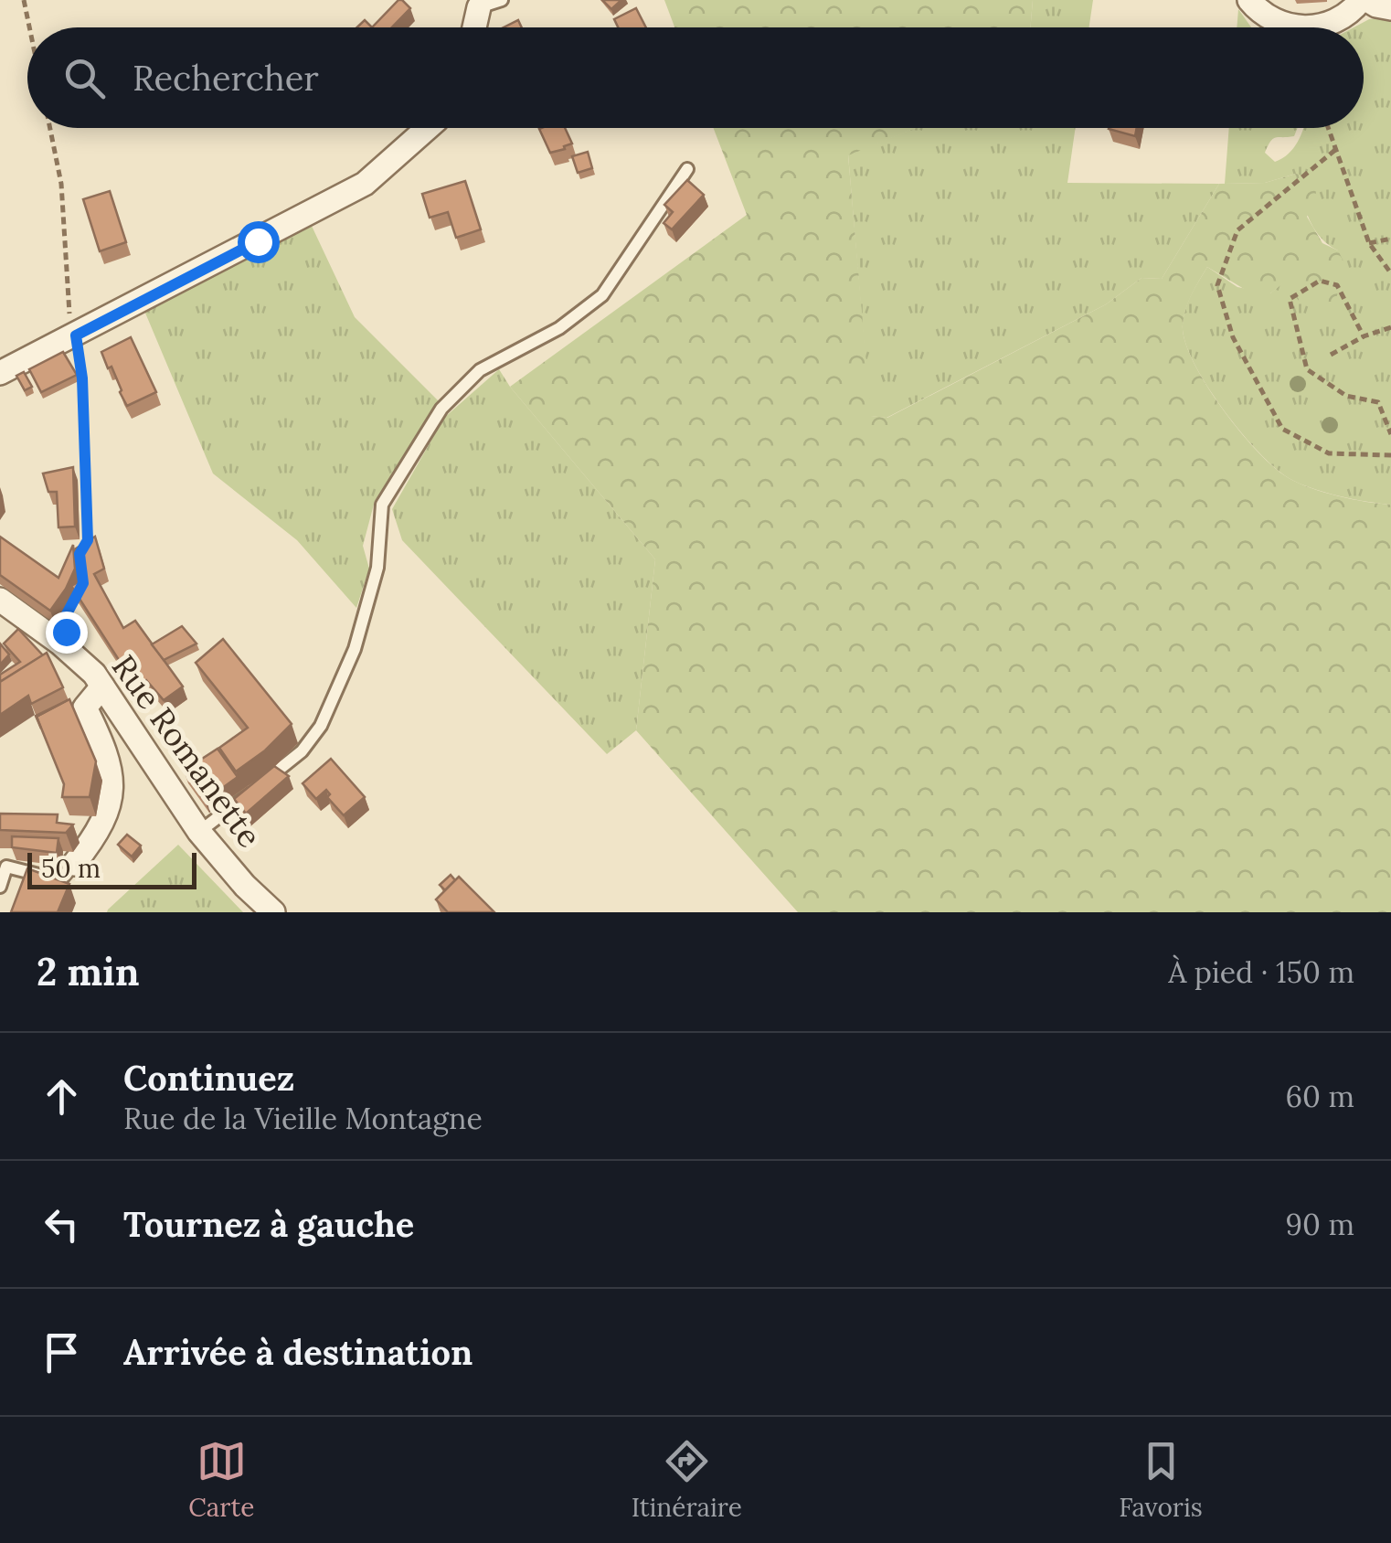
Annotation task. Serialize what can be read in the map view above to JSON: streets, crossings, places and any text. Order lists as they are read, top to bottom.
{
  "streets": {
    "street": ["Rue Romanette"]
  },
  "scale_bar": "50 m",
  "page": {
    "search": "Rechercher",
    "scale": "50 m",
    "heading": ["2 min", "À pied · 150 m"],
    "list": [
      ["Continuez", "Rue de la Vieille Montagne", "60 m"],
      ["Tournez à gauche", "90 m"],
      "Arrivée à destination"
    ],
    "nav": ["Carte", "Itinéraire", "Favoris"]
  }
}
